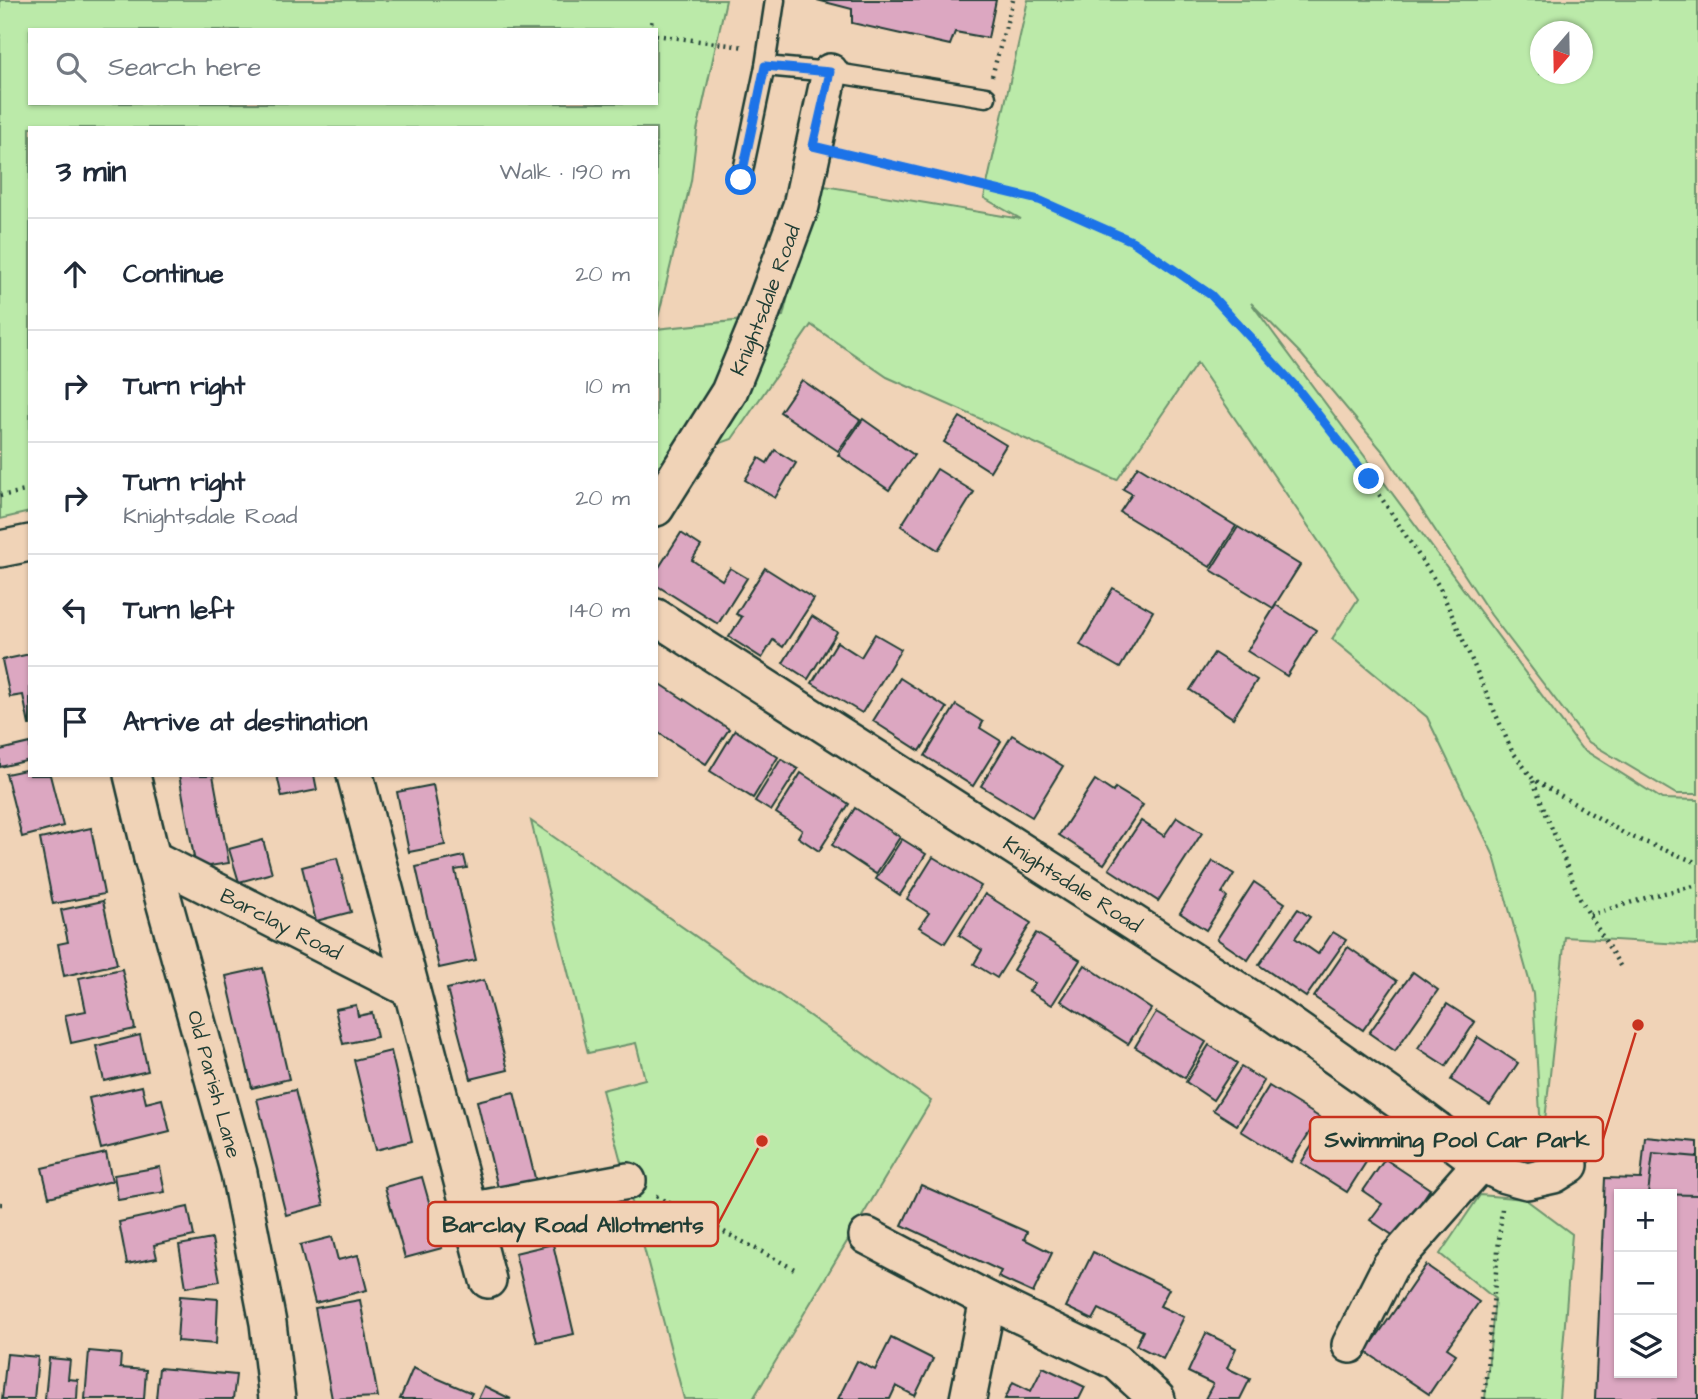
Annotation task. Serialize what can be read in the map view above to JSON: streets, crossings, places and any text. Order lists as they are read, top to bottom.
{
  "streets": {
    "street": ["Knightsdale Road", "Barclay Road", "Old Parish Lane"]
  },
  "crossings": [
    ["Barclay Road", "Old Parish Lane"]
  ],
  "places": ["Swimming Pool Car Park", "Barclay Road Allotments"],
  "north": "bottom",
  "page": {
    "search": "Search here",
    "heading": ["3 min", "Walk · 190 m"],
    "list": [
      ["Continue", "20 m"],
      ["Turn right", "10 m"],
      ["Turn right", "Knightsdale Road", "20 m"],
      ["Turn left", "140 m"],
      "Arrive at destination"
    ],
    "map_buttons": ["+", "−"]
  }
}
